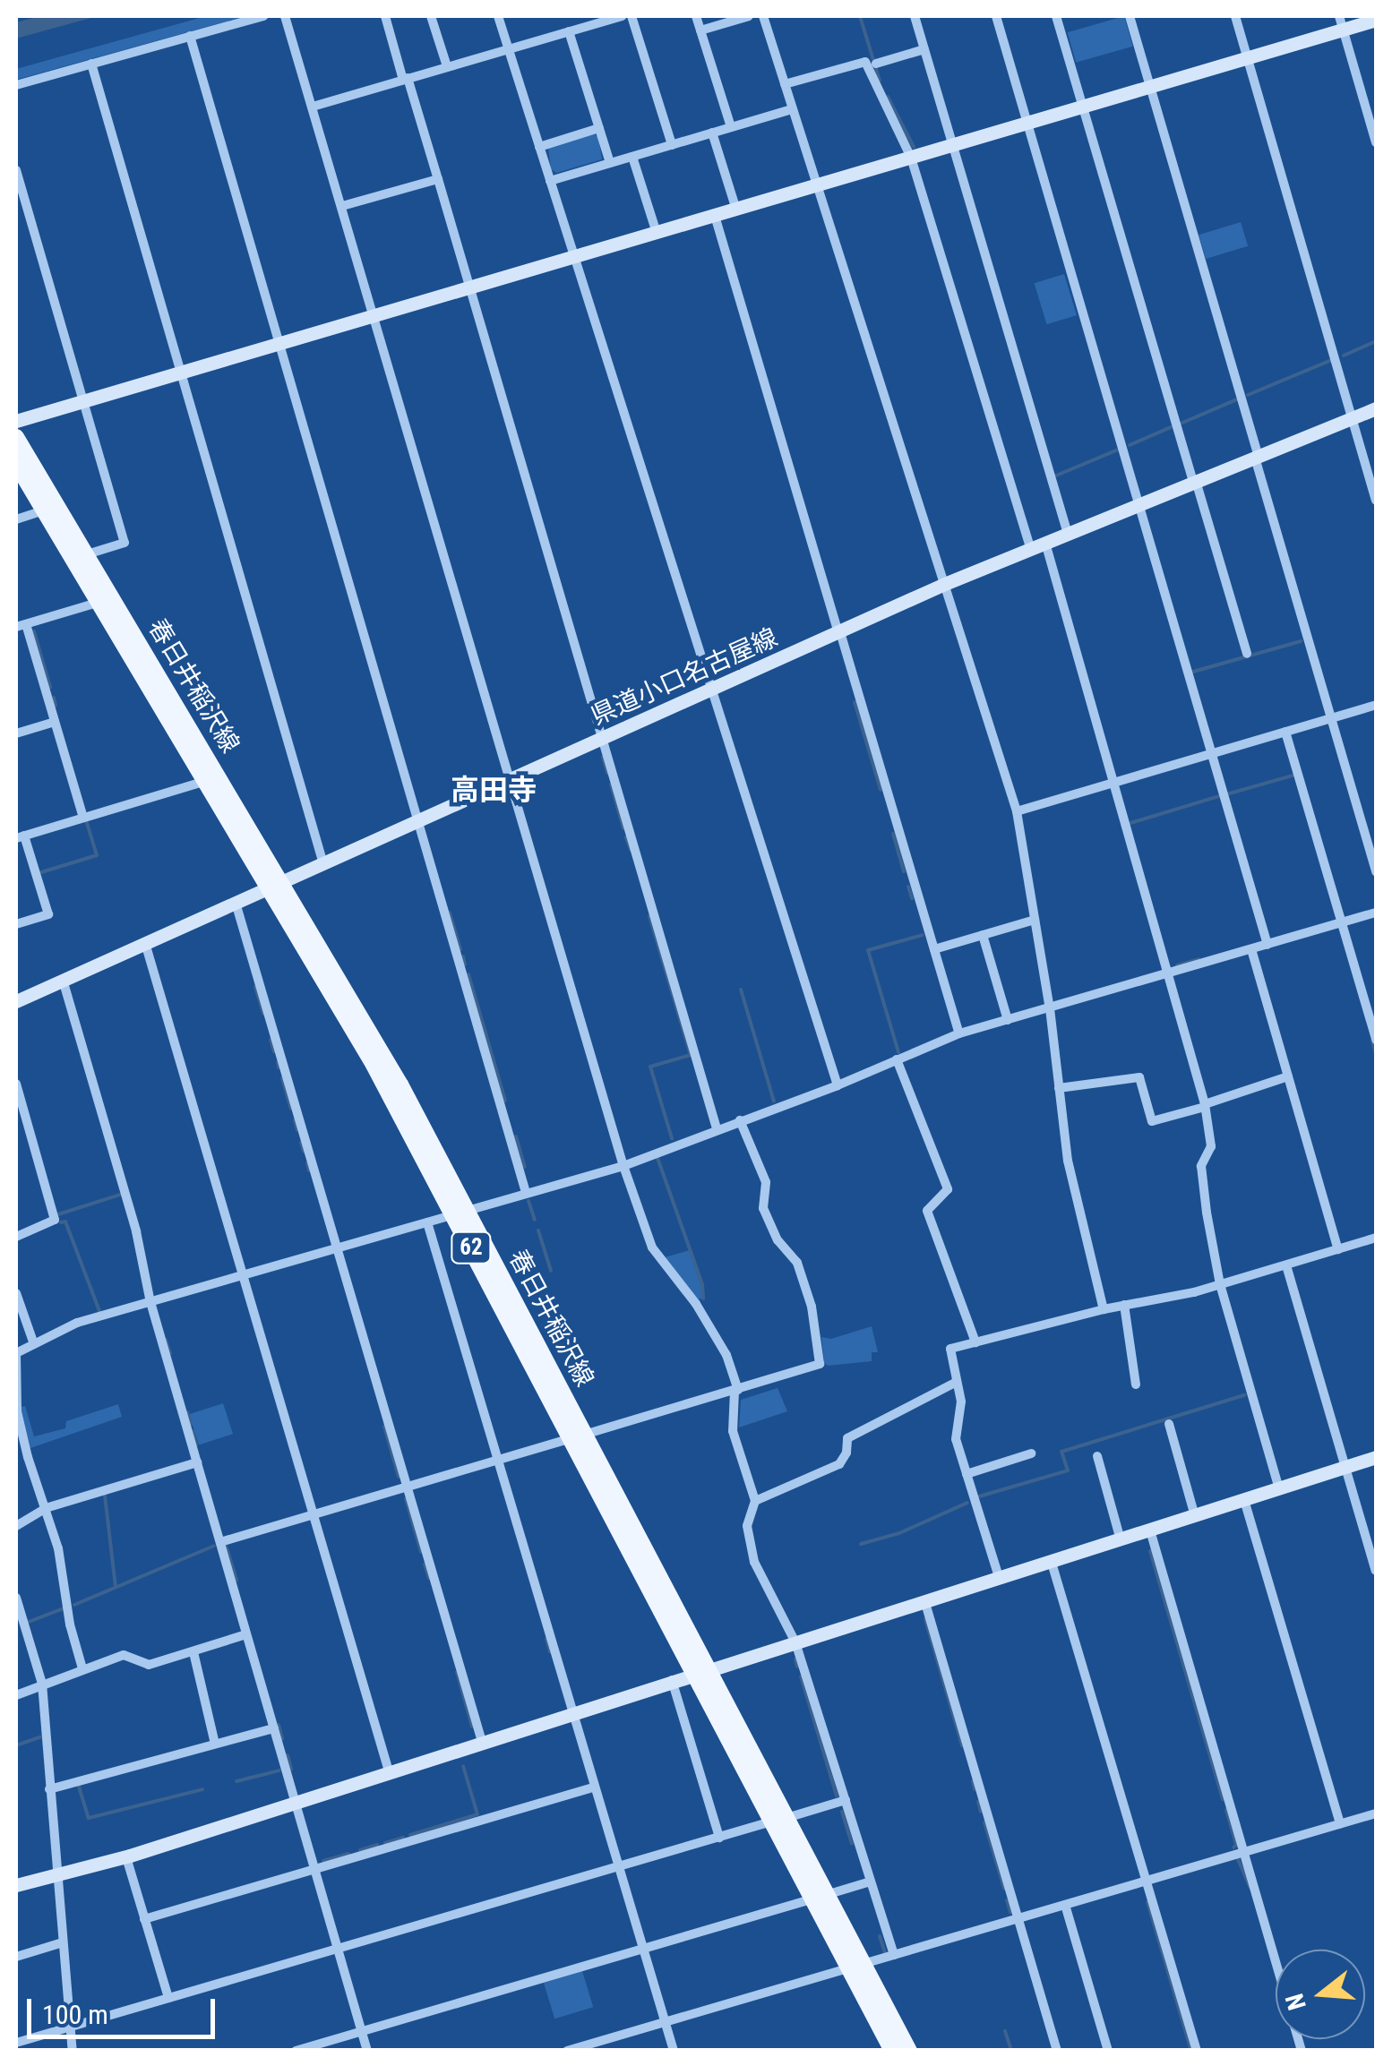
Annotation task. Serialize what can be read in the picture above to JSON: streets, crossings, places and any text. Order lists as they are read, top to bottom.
{
  "streets": {
    "main road": ["春日井稲沢線", "62"],
    "street": ["県道小口名古屋線"]
  },
  "crossings": [
    ["県道小口名古屋線", "春日井稲沢線"]
  ],
  "districts": ["高田寺"],
  "scale_bar": "100 m",
  "north": "left"
}
